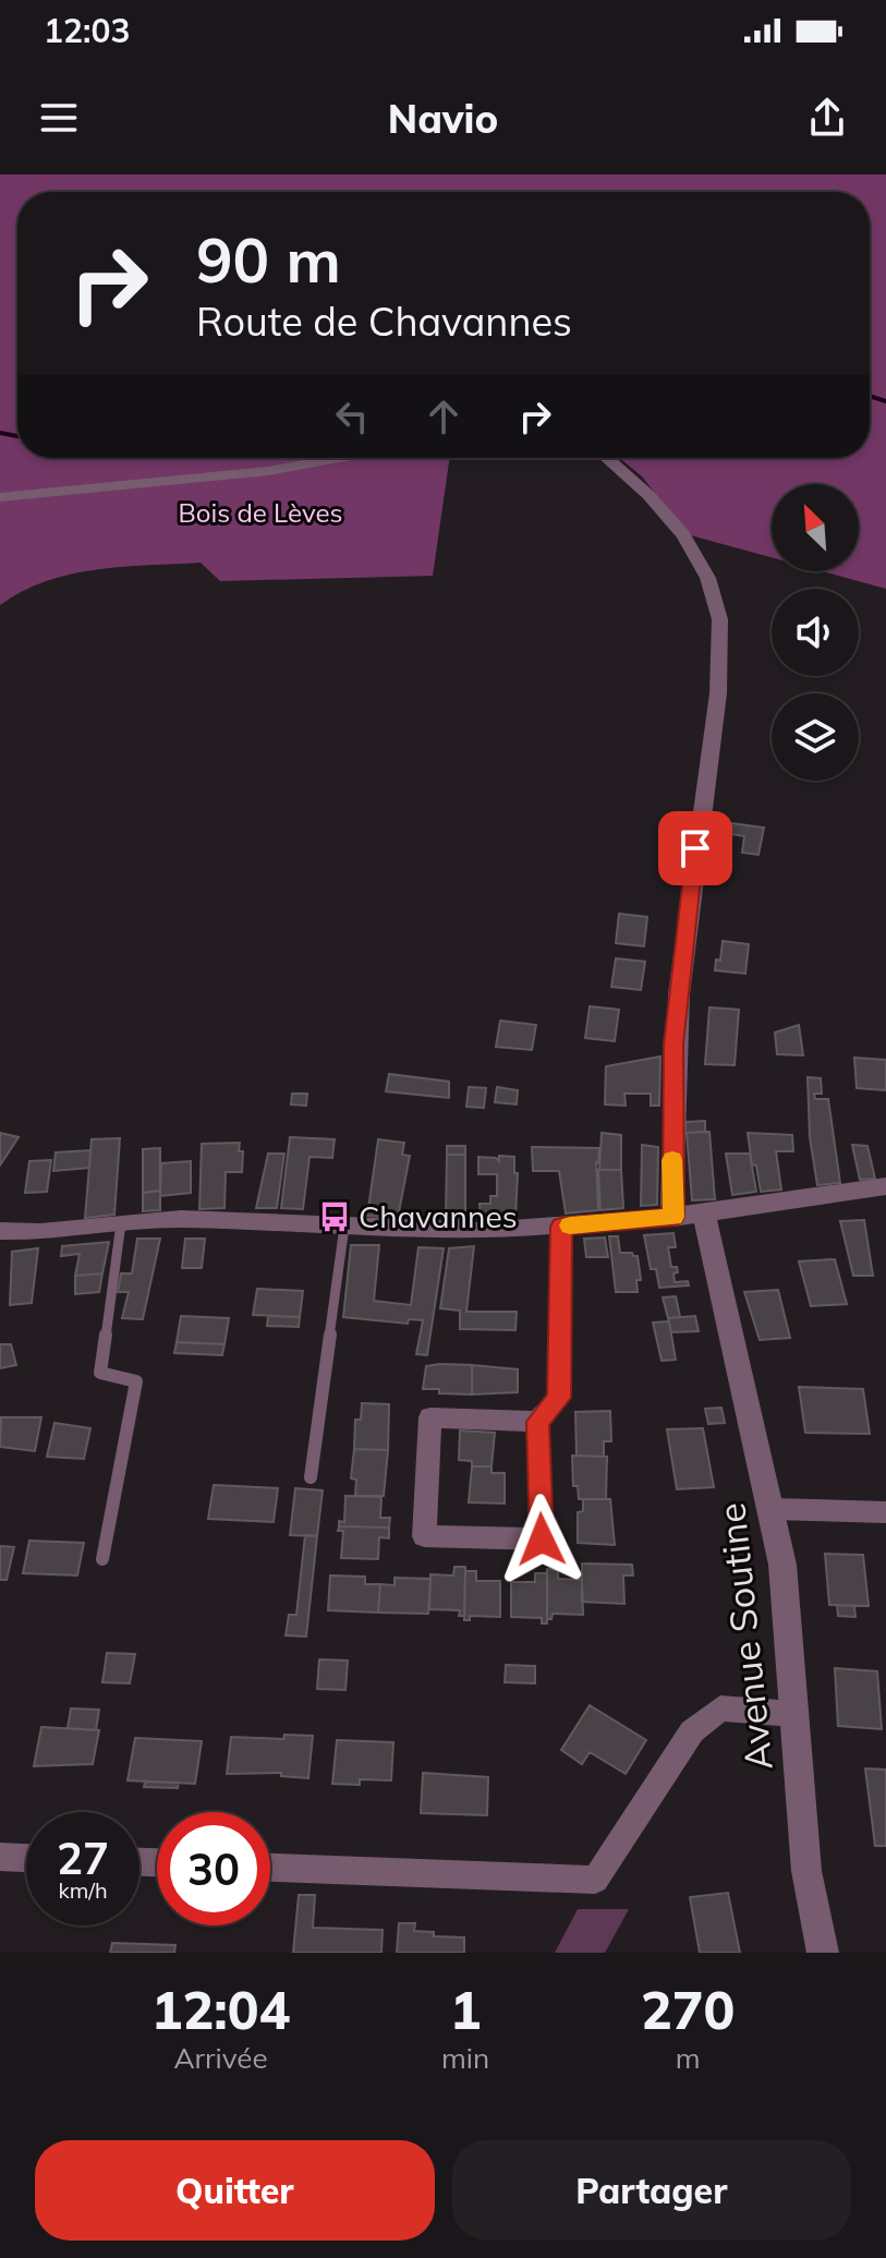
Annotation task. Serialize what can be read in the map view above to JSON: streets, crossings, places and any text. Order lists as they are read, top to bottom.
{
  "streets": {
    "street": ["Avenue Soutine"]
  },
  "parks": ["Bois de Lèves"],
  "places": {
    "bus stop": ["Chavannes"]
  },
  "north": "top left",
  "page": {
    "status": "12:03",
    "header": "Navio",
    "turn": ["90 m", "Route de Chavannes"],
    "speed": "27 km/h",
    "limit": "30",
    "eta": [
      "12:04",
      "Arrivée",
      "1",
      "min",
      "270",
      "m"
    ],
    "buttons": ["Quitter", "Partager"]
  }
}
